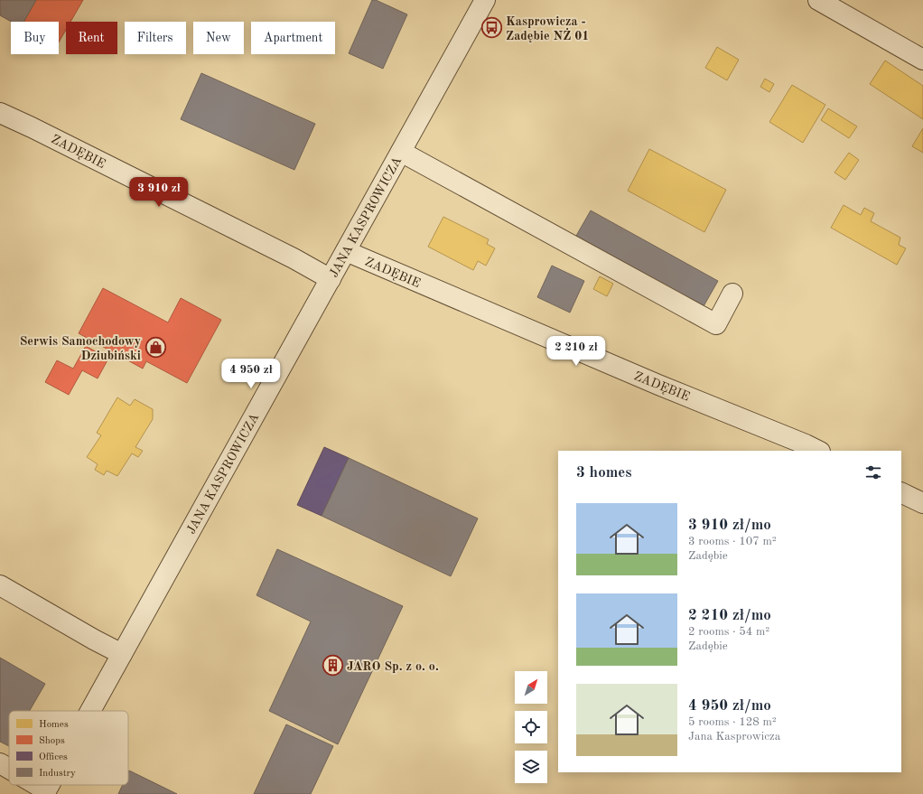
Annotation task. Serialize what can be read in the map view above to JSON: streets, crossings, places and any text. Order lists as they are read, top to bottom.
{
  "streets": {
    "street": ["ZADĘBIE", "JANA KASPROWICZA"]
  },
  "crossings": [
    ["ZADĘBIE", "JANA KASPROWICZA"]
  ],
  "places": {
    "bus stop": ["Kasprowicza - Zadębie NŻ 01"],
    "shop": ["Serwis Samochodowy Dziubiński"],
    "building": ["JARO Sp. z o. o."]
  },
  "legend": [
    "Homes",
    "Shops",
    "Offices",
    "Industry"
  ],
  "north": "top right",
  "page": {
    "chip": [
      "Buy",
      "Rent",
      "Filters",
      "New",
      "Apartment"
    ],
    "price": ["3 910 zł", "2 210 zł", "4 950 zł"],
    "heading": "3 homes",
    "list": [
      {
        "name": "3 910 zł/mo",
        "note": "3 rooms · 107 m² · Zadębie"
      },
      {
        "name": "2 210 zł/mo",
        "note": "2 rooms · 54 m² · Zadębie"
      },
      {
        "name": "4 950 zł/mo",
        "note": "5 rooms · 128 m² · Jana Kasprowicza"
      }
    ]
  }
}
